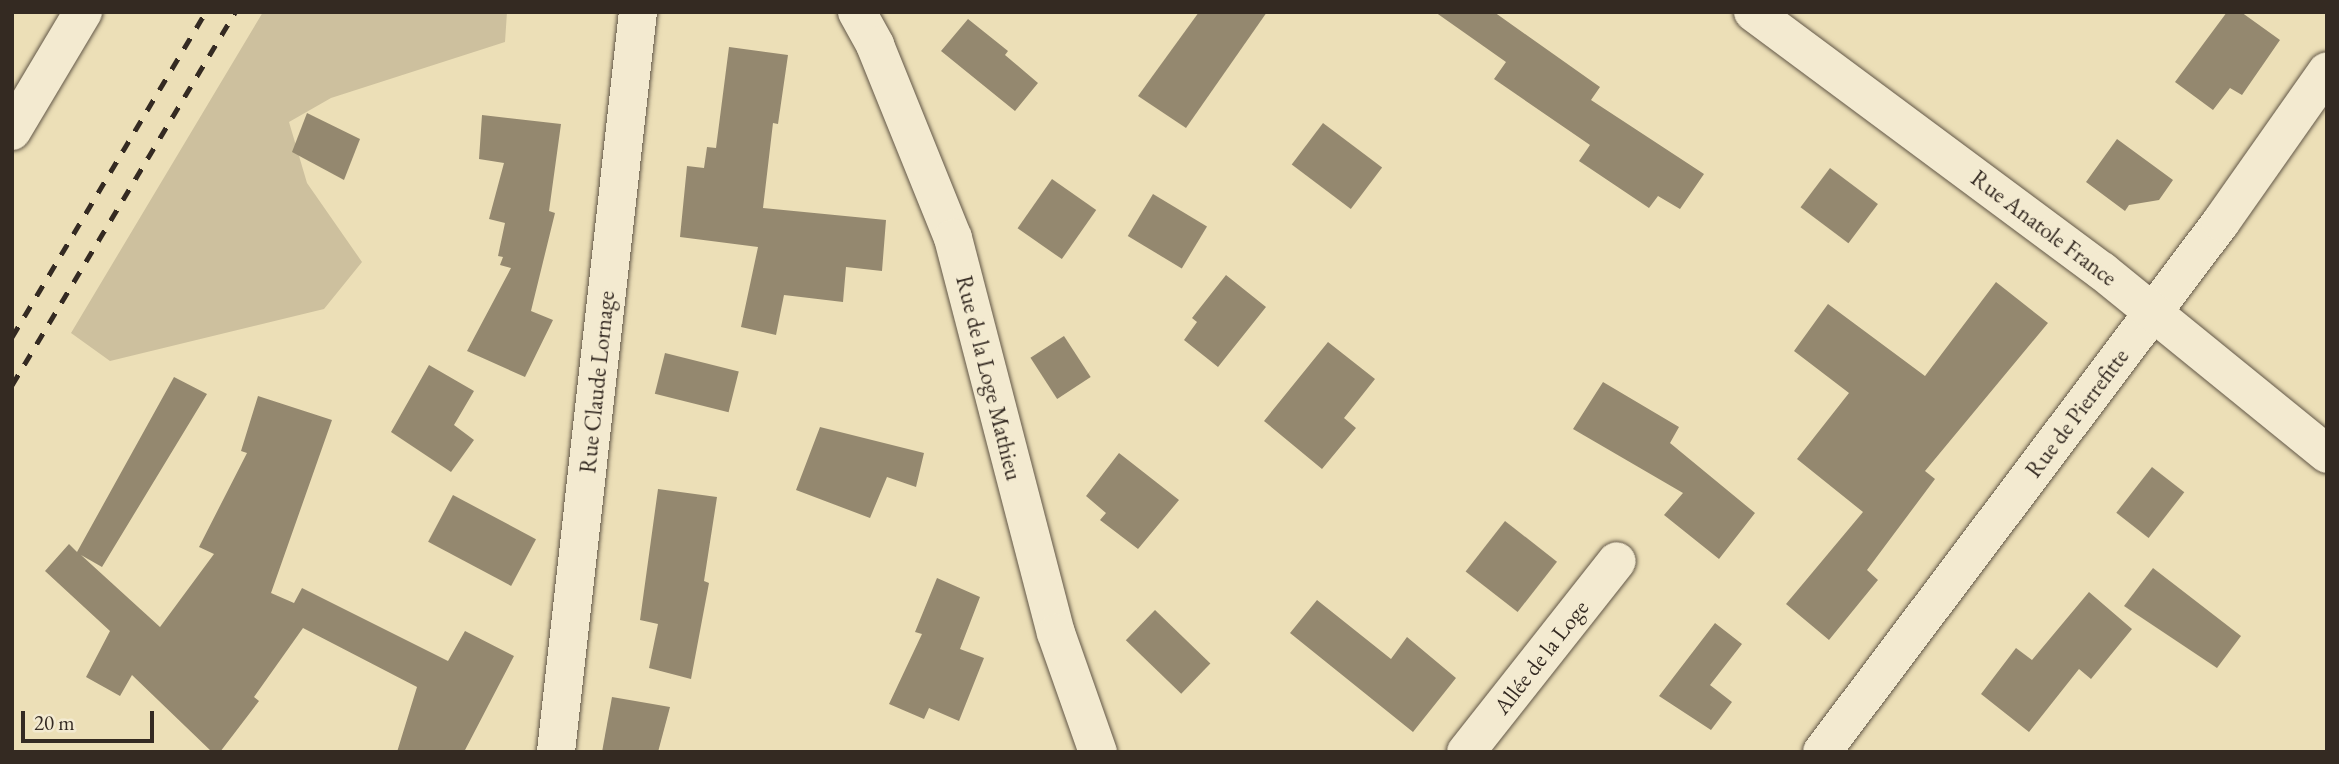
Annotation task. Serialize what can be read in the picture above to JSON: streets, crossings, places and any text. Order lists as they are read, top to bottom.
{
  "streets": {
    "street": [
      "Rue Anatole France",
      "Rue de la Loge Mathieu",
      "Rue Claude Lornage",
      "Rue de Pierrefitte",
      "Allée de la Loge"
    ]
  },
  "crossings": [
    ["Rue Anatole France", "Rue de Pierrefitte"]
  ],
  "scale_bar": "20 m"
}
